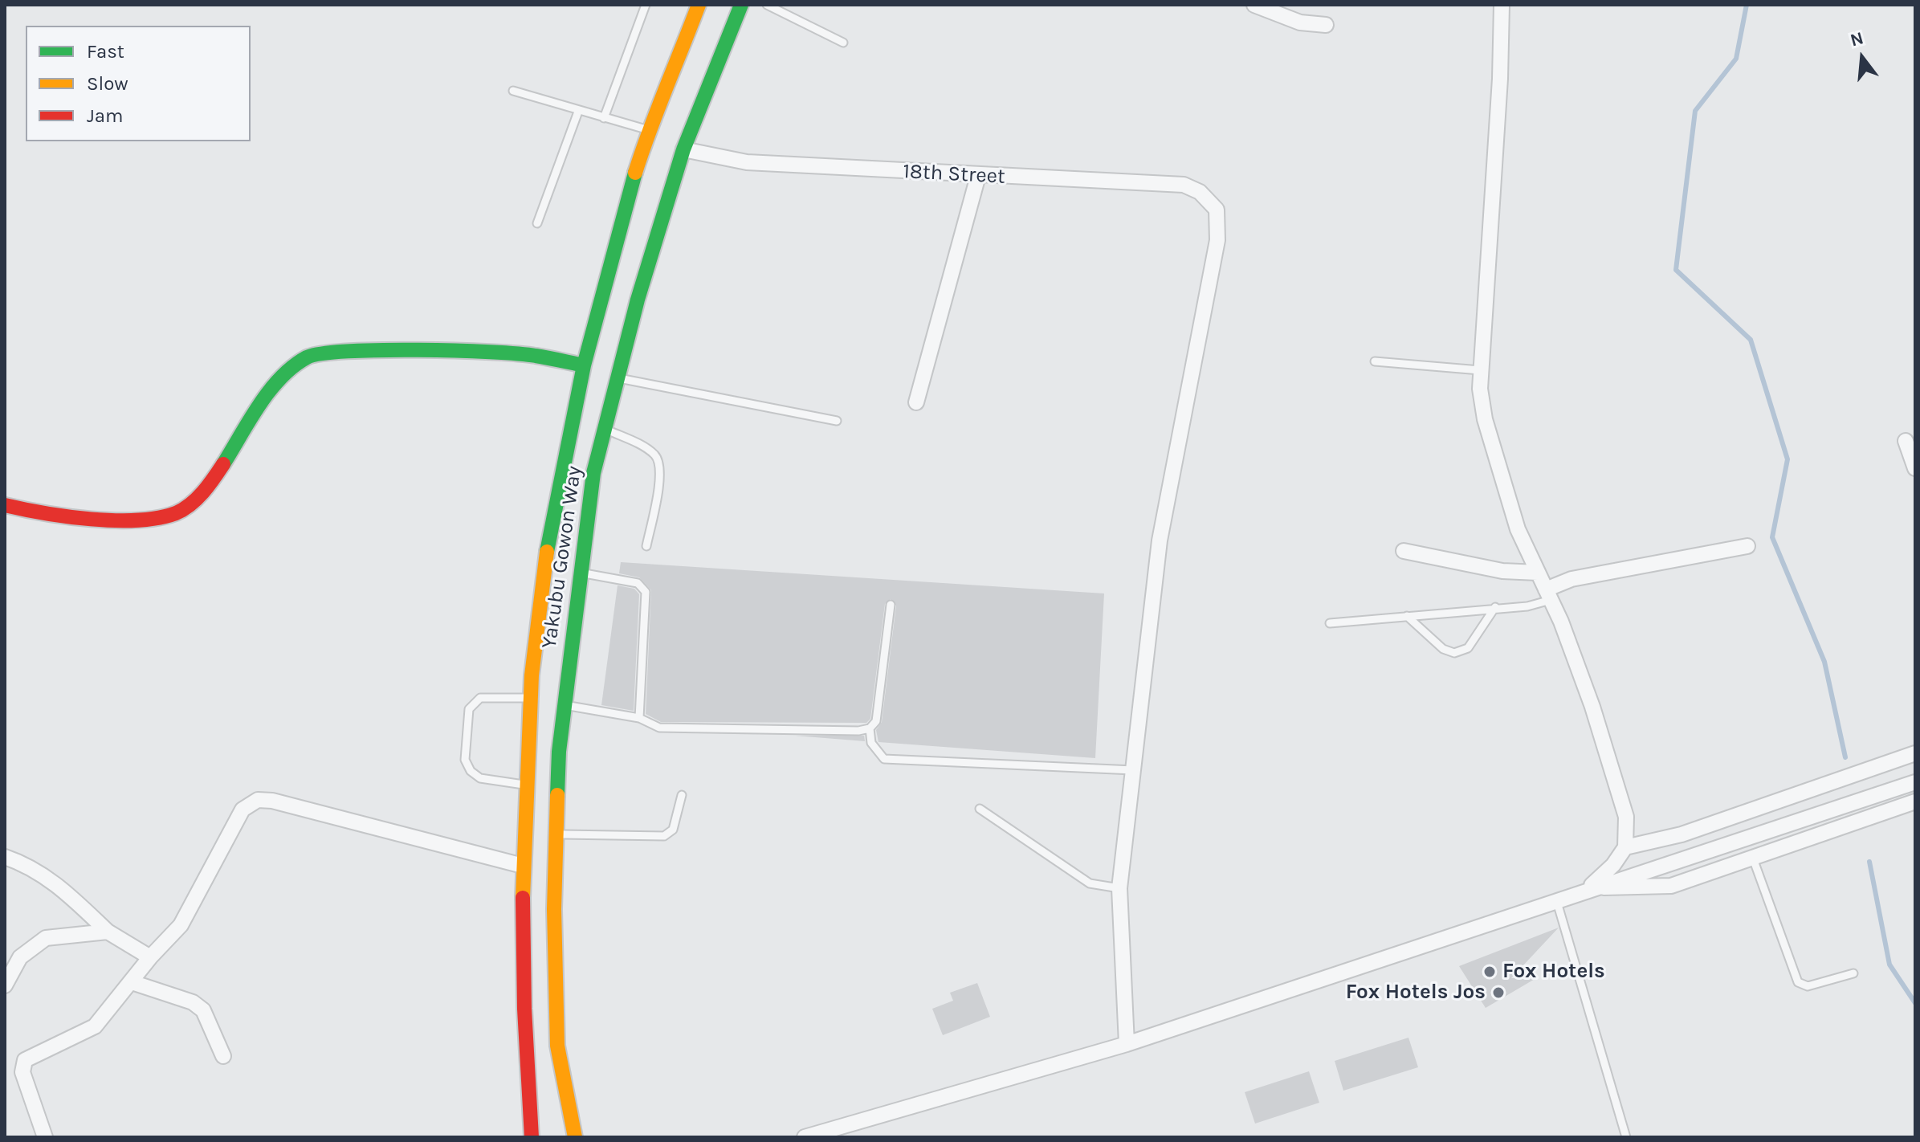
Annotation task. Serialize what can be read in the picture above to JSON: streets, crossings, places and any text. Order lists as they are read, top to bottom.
{
  "streets": {
    "main road": ["Yakubu Gowon Way"],
    "street": ["18th Street"]
  },
  "crossings": [
    ["18th Street", "Yakubu Gowon Way"]
  ],
  "places": ["Fox Hotels", "Fox Hotels Jos"],
  "legend": ["Fast", "Slow", "Jam"],
  "north": "top"
}
